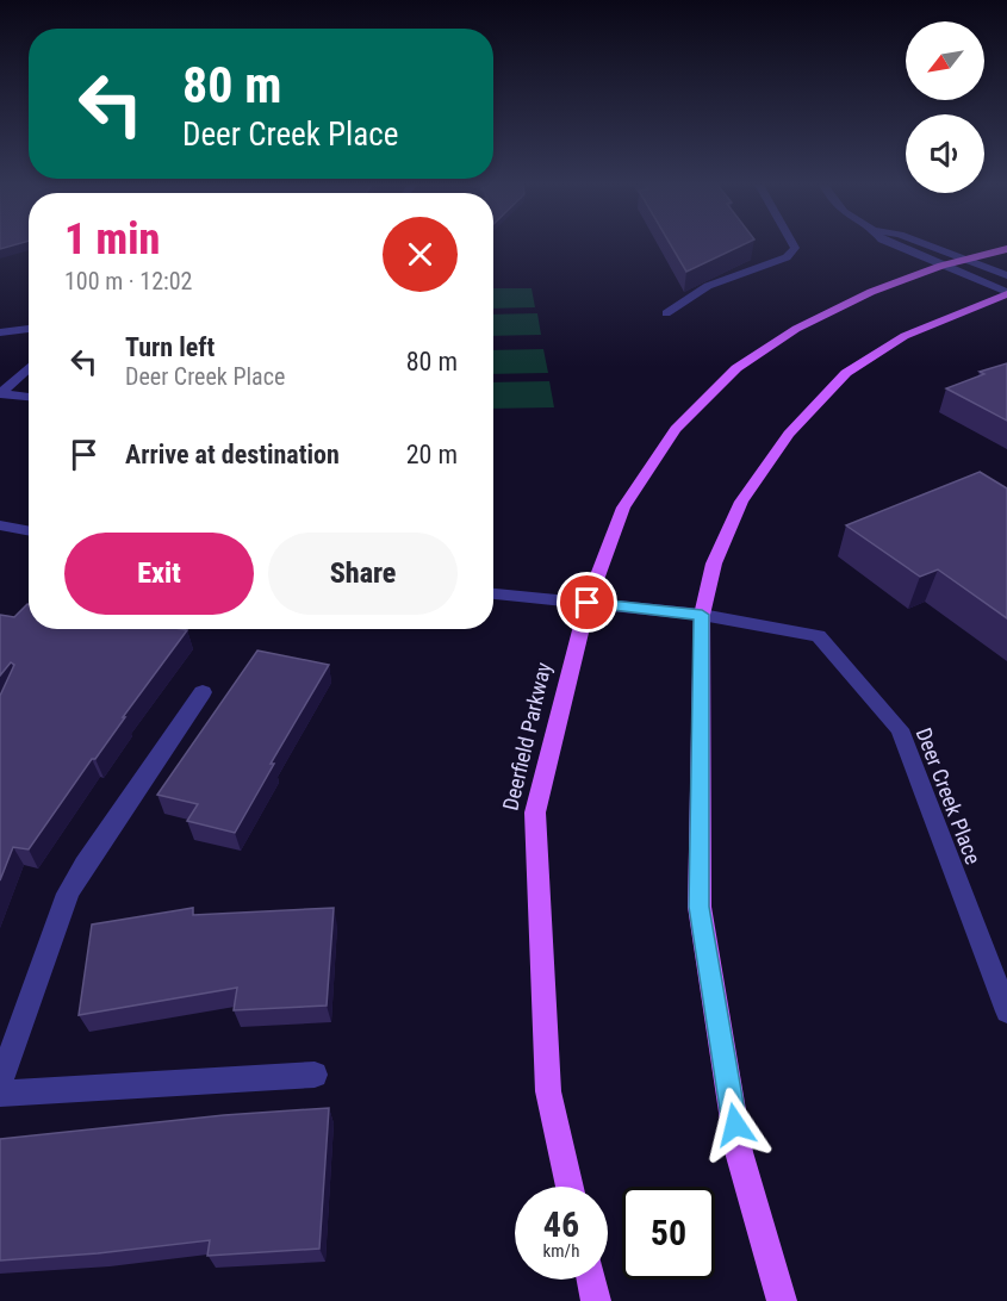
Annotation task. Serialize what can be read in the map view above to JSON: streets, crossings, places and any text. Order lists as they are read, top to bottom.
{
  "streets": {
    "main road": ["Deerfield Parkway"],
    "street": ["Deer Creek Place"]
  },
  "crossings": [
    ["Deerfield Parkway", "Deer Creek Place"]
  ],
  "north": "bottom left",
  "page": {
    "turn": ["80 m", "Deer Creek Place"],
    "heading": ["1 min", "100 m · 12:02"],
    "list": [
      {
        "name": "Turn left",
        "note": "Deer Creek Place",
        "value": "80 m"
      },
      {
        "name": "Arrive at destination",
        "value": "20 m"
      }
    ],
    "buttons": ["Exit", "Share"],
    "speed": "46 km/h",
    "limit": "50"
  }
}
